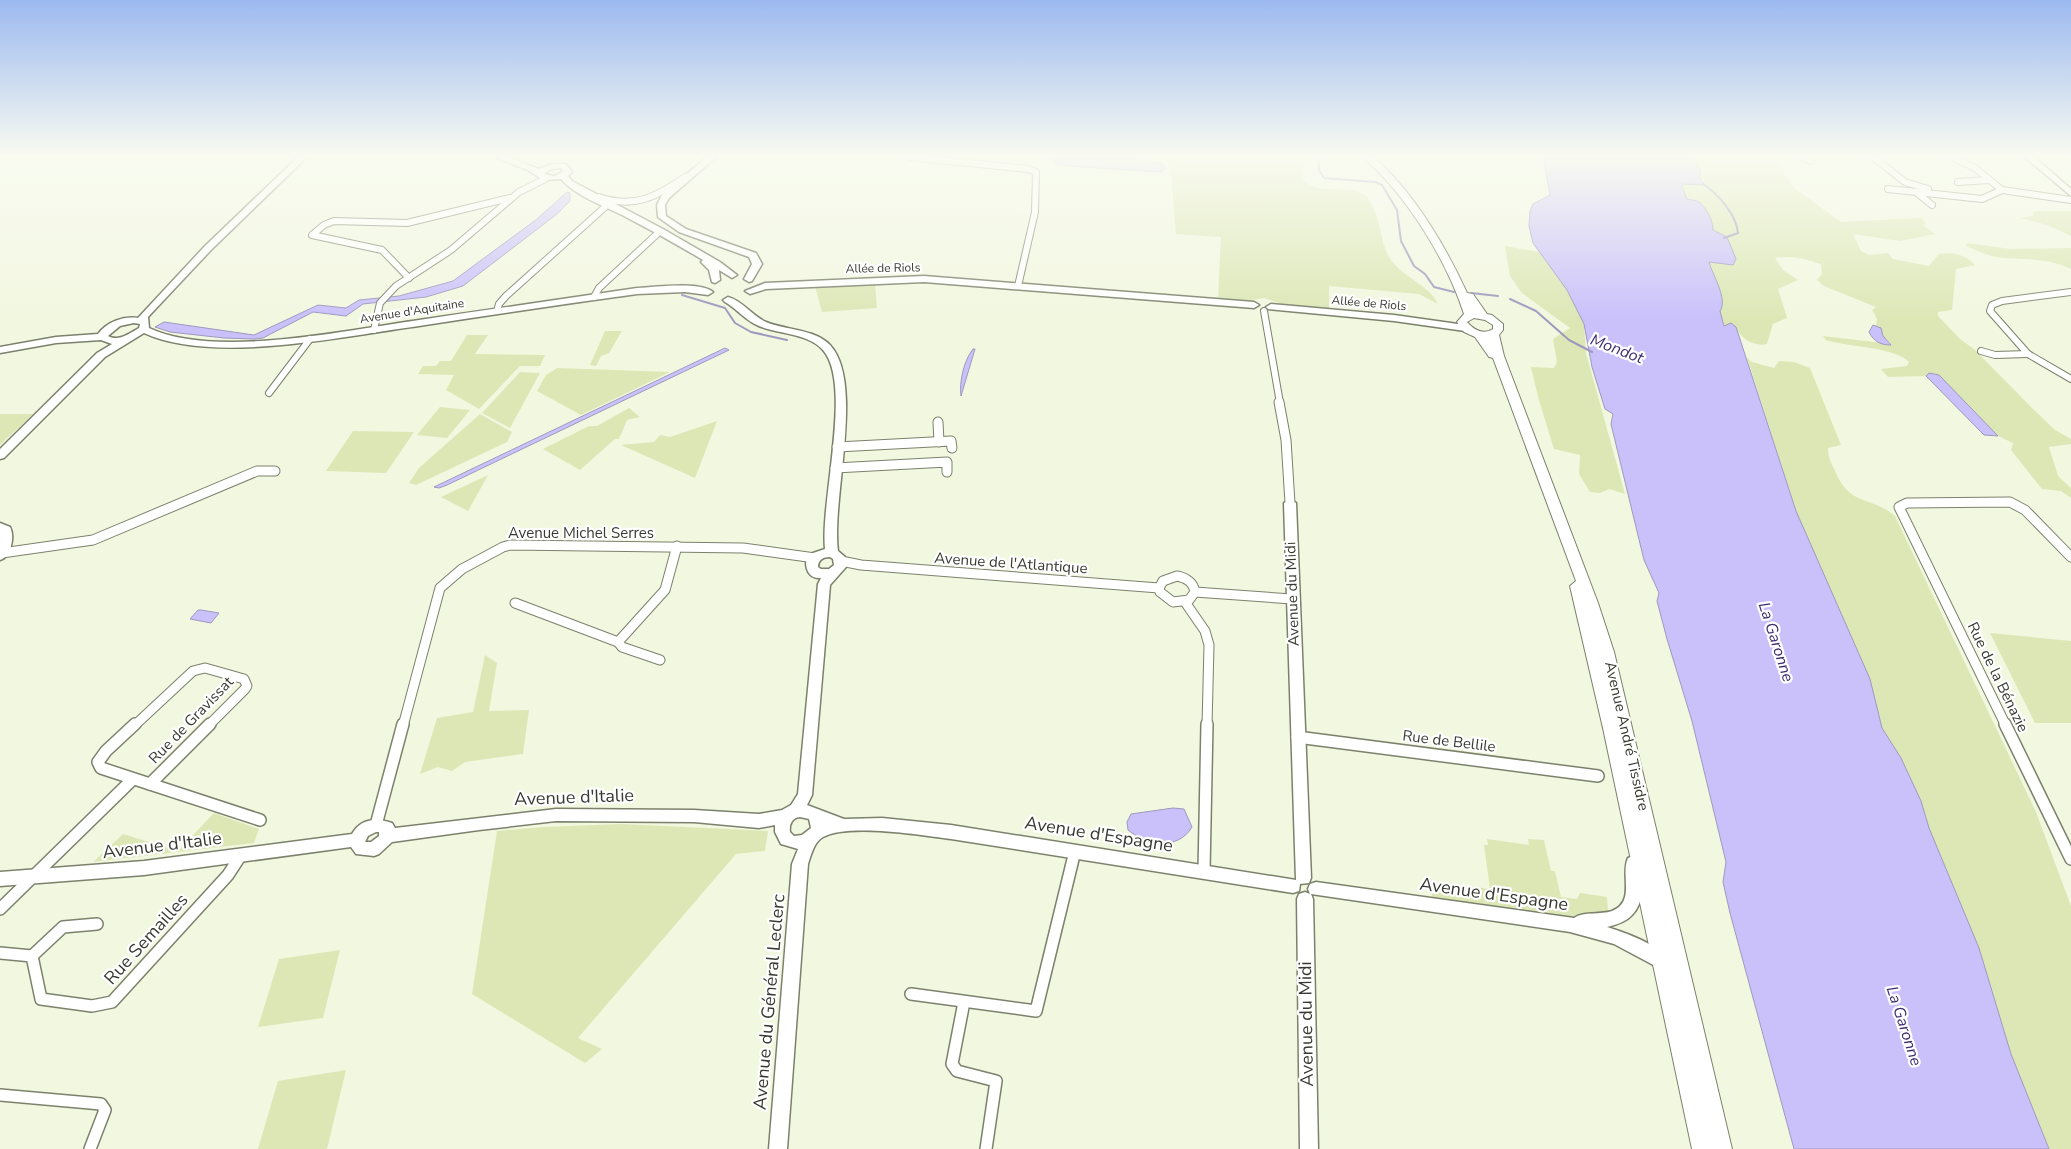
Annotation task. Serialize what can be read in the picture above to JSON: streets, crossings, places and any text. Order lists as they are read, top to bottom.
{
  "streets": {
    "main road": ["Avenue André Tissidre"],
    "street": [
      "Allée de Riols",
      "Avenue d'Aquitaine",
      "Avenue Michel Serres",
      "Avenue de l'Atlantique",
      "Avenue du Midi",
      "Rue de la Bénazie",
      "Rue de Gravissat",
      "Rue de Bellile",
      "Avenue d'Italie",
      "Avenue d'Espagne",
      "Rue Semailles",
      "Avenue du Général Leclerc"
    ]
  },
  "crossings": [
    ["Allée de Riols", "Avenue du Midi"],
    ["Avenue Michel Serres", "Avenue de l'Atlantique"],
    ["Avenue Michel Serres", "Avenue d'Italie"],
    ["Avenue du Midi", "Rue de Bellile"],
    ["Avenue du Midi", "Avenue d'Espagne"],
    ["Avenue André Tissidre", "Avenue d'Espagne"],
    ["Avenue d'Italie", "Rue Semailles"]
  ],
  "water": ["Mondot", "La Garonne"]
}
